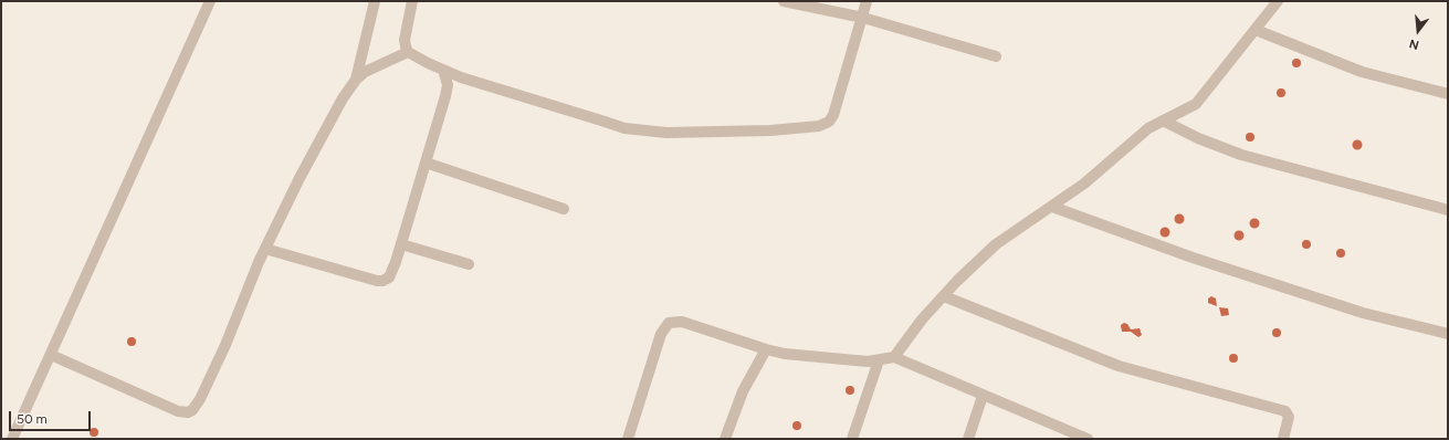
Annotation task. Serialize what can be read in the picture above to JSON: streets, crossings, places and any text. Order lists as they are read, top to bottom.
{
  "scale_bar": "50 m",
  "north": "bottom"
}
